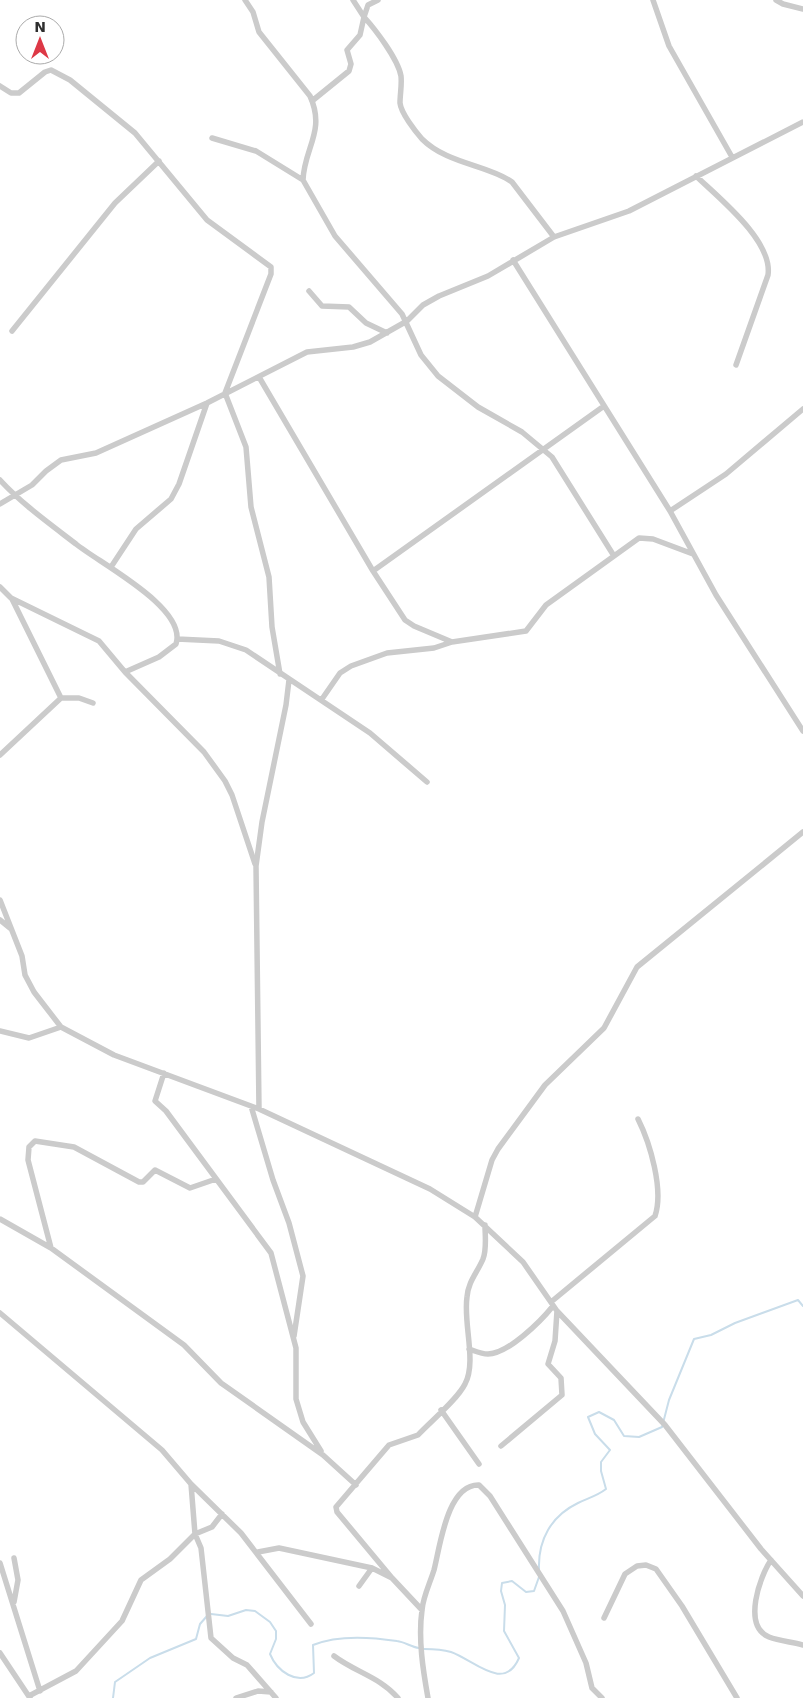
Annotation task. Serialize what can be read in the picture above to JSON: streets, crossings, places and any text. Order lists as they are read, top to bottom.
{
  "north": "top"
}
